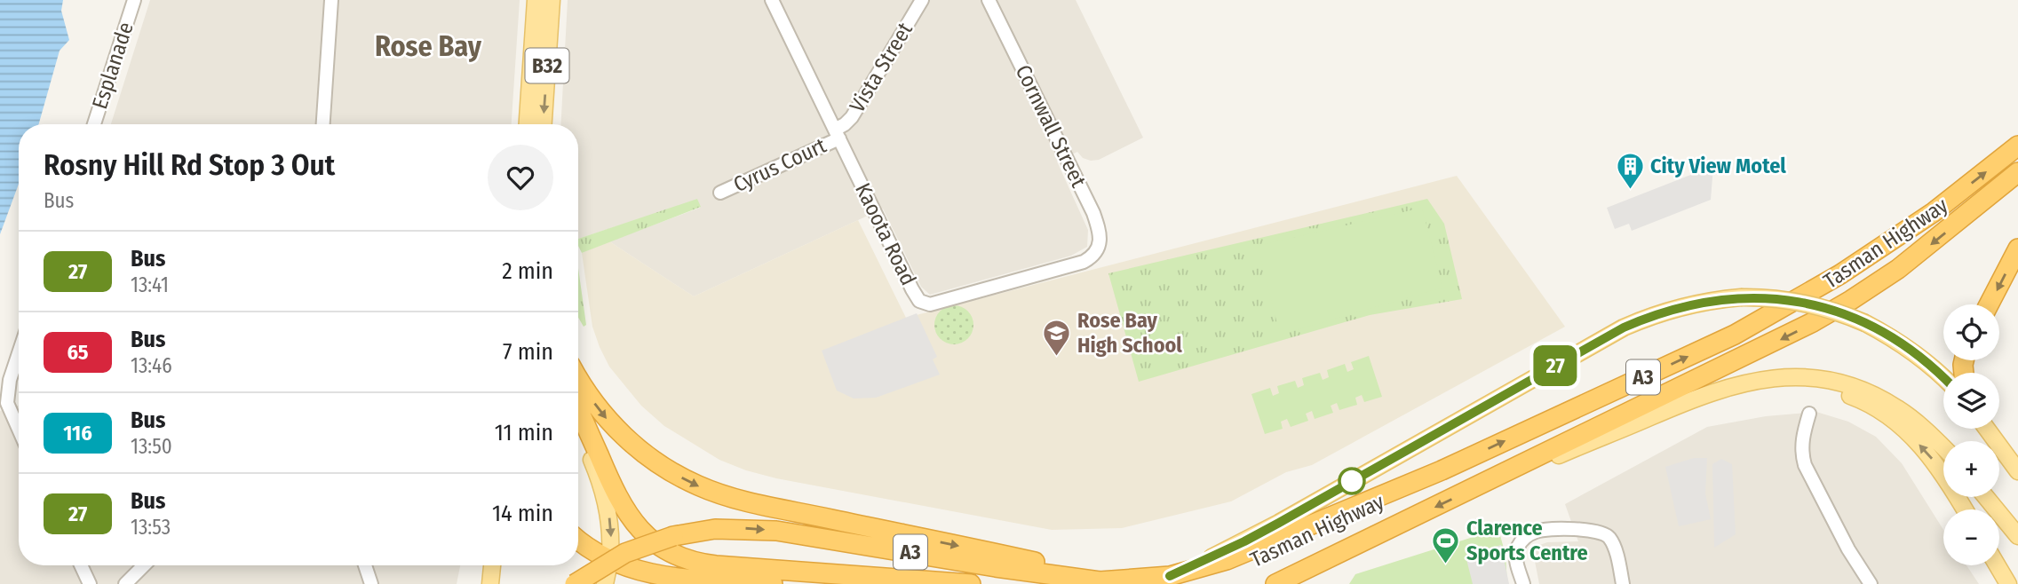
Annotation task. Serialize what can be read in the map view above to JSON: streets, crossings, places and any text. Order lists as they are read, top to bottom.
{
  "streets": {
    "highway": ["Tasman Highway", "A3"],
    "main road": ["B32"],
    "street": [
      "Esplanade",
      "Vista Street",
      "Cornwall Street",
      "Cyrus Court",
      "Kaoota Road"
    ]
  },
  "crossings": [
    ["Vista Street", "Cyrus Court"],
    ["Vista Street", "Kaoota Road"],
    ["Cornwall Street", "Kaoota Road"],
    ["Cyrus Court", "Kaoota Road"]
  ],
  "districts": ["Rose Bay"],
  "places": {
    "building": ["City View Motel"],
    "school or university": ["Rose Bay High School"],
    "sports": ["Clarence Sports Centre"]
  },
  "lines": ["bus line 27"],
  "page": {
    "on_map": "27",
    "heading": ["Rosny Hill Rd Stop 3 Out", "Bus"],
    "list": [
      {
        "mark": "27",
        "name": "Bus",
        "note": "13:41",
        "value": "2 min"
      },
      {
        "mark": "65",
        "name": "Bus",
        "note": "13:46",
        "value": "7 min"
      },
      {
        "mark": "116",
        "name": "Bus",
        "note": "13:50",
        "value": "11 min"
      },
      {
        "mark": "27",
        "name": "Bus",
        "note": "13:53",
        "value": "14 min"
      }
    ],
    "map_buttons": ["+", "−"]
  }
}
